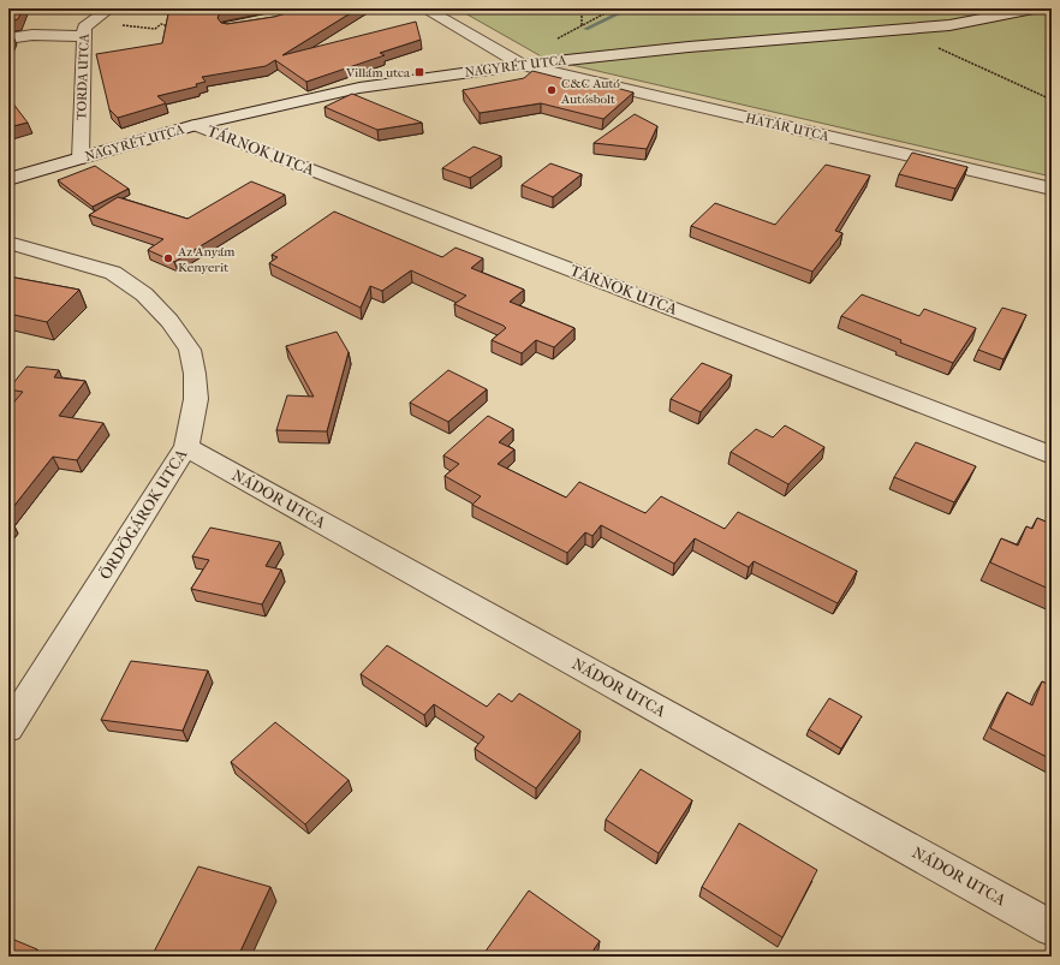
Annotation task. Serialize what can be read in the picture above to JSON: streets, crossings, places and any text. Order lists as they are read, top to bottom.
{
  "streets": {
    "street": [
      "NAGYRÉT UTCA",
      "TORDA UTCA",
      "HATÁR UTCA",
      "TÁRNOK UTCA",
      "NÁDOR UTCA",
      "ÖRDÖGÁROK UTCA"
    ]
  },
  "crossings": [
    ["NAGYRÉT UTCA", "TORDA UTCA"],
    ["NAGYRÉT UTCA", "HATÁR UTCA"],
    ["NAGYRÉT UTCA", "TÁRNOK UTCA"],
    ["NÁDOR UTCA", "ÖRDÖGÁROK UTCA"]
  ],
  "places": {
    "transit": ["Villám utca"],
    "other": ["C&C Autó Autósbolt", "Az Anyám Kenyerit"]
  }
}
